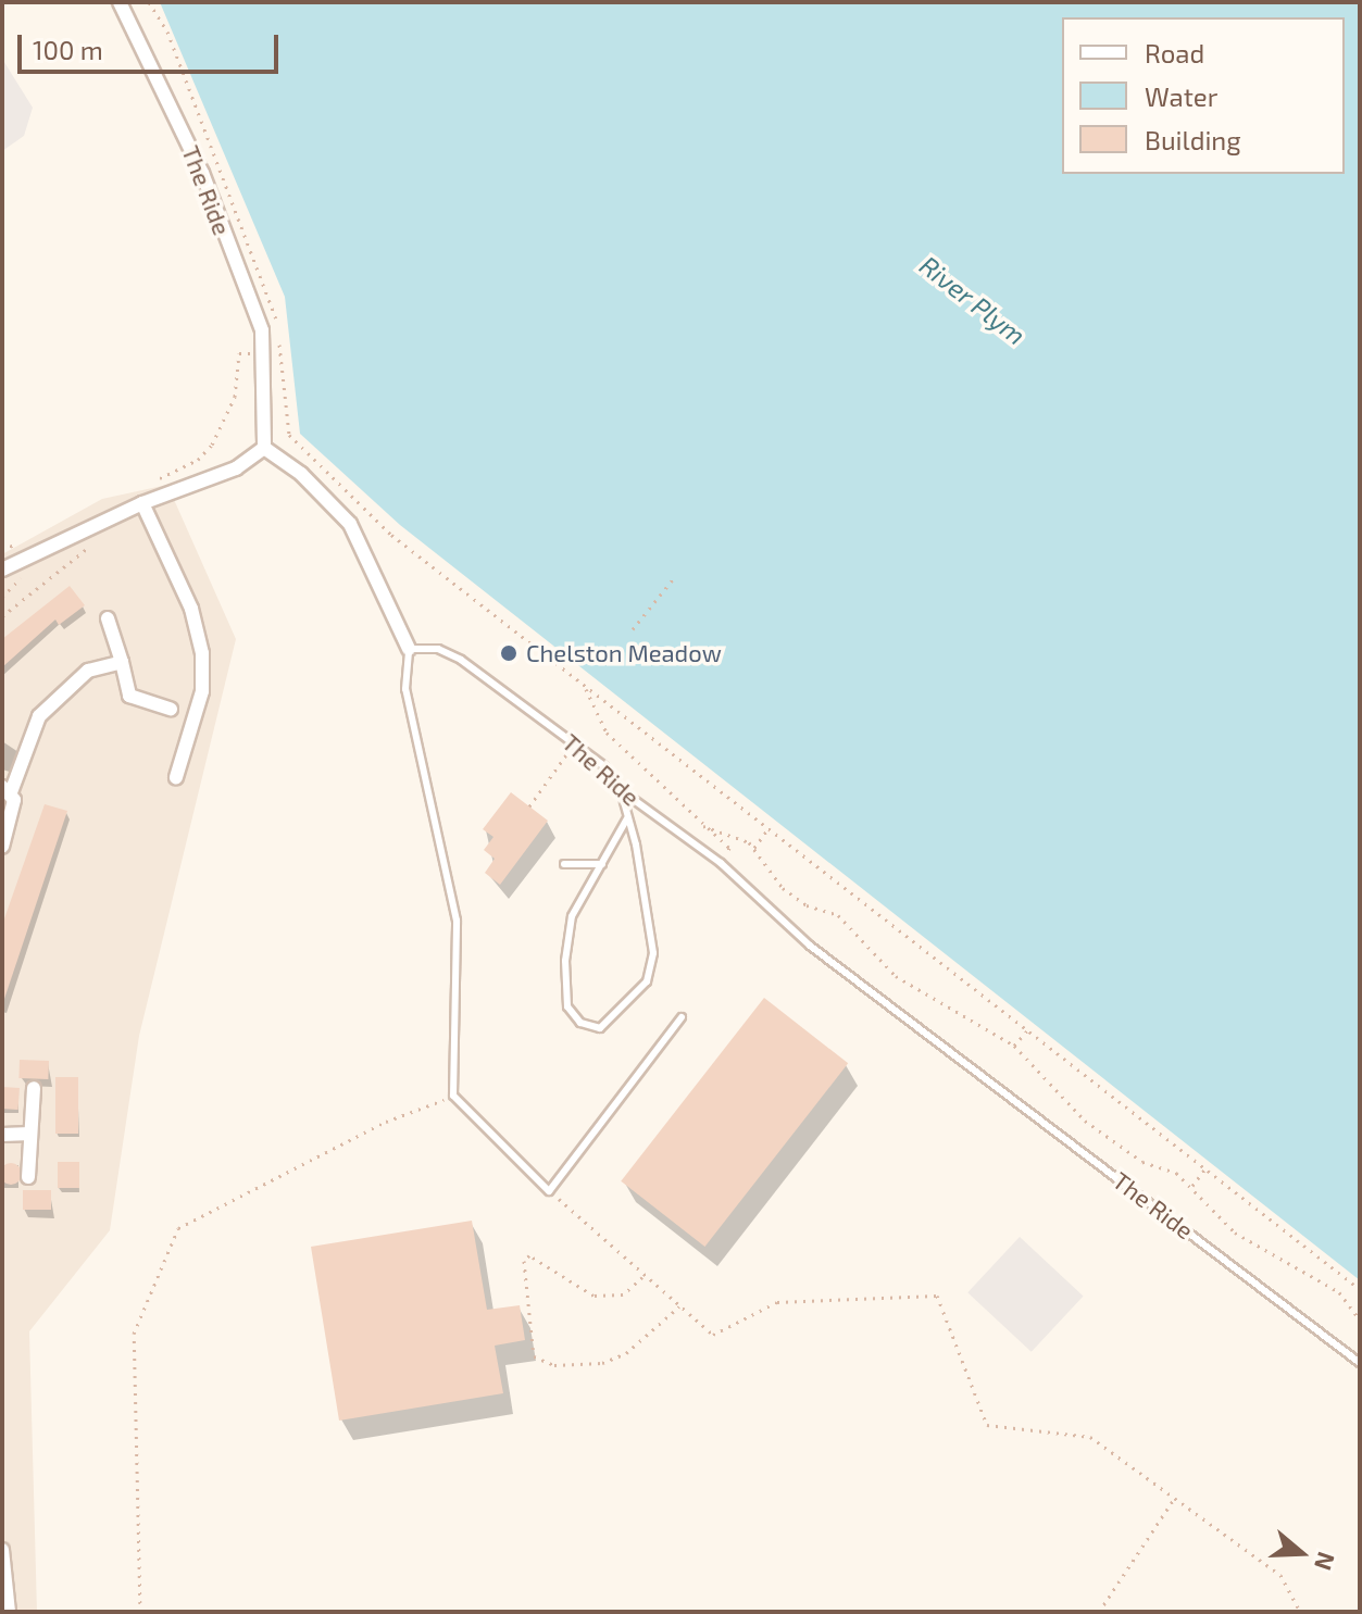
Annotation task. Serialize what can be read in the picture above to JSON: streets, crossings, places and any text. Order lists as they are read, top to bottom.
{
  "streets": {
    "street": ["The Ride"]
  },
  "water": ["River Plym"],
  "places": ["Chelston Meadow"],
  "legend": ["Road", "Water", "Building"],
  "scale_bar": "100 m",
  "north": "right"
}
